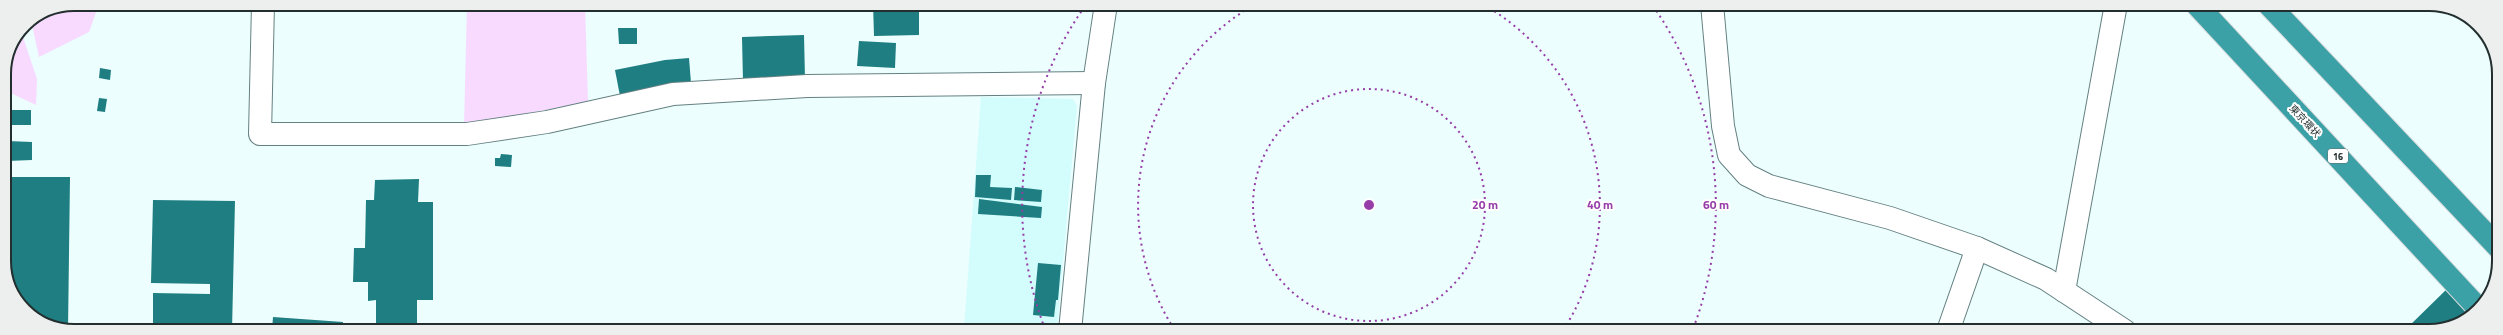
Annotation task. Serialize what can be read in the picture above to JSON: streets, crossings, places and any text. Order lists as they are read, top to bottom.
{
  "streets": {
    "highway": ["東京環状", "16"]
  },
  "rings": ["20 m", "40 m", "60 m"]
}
